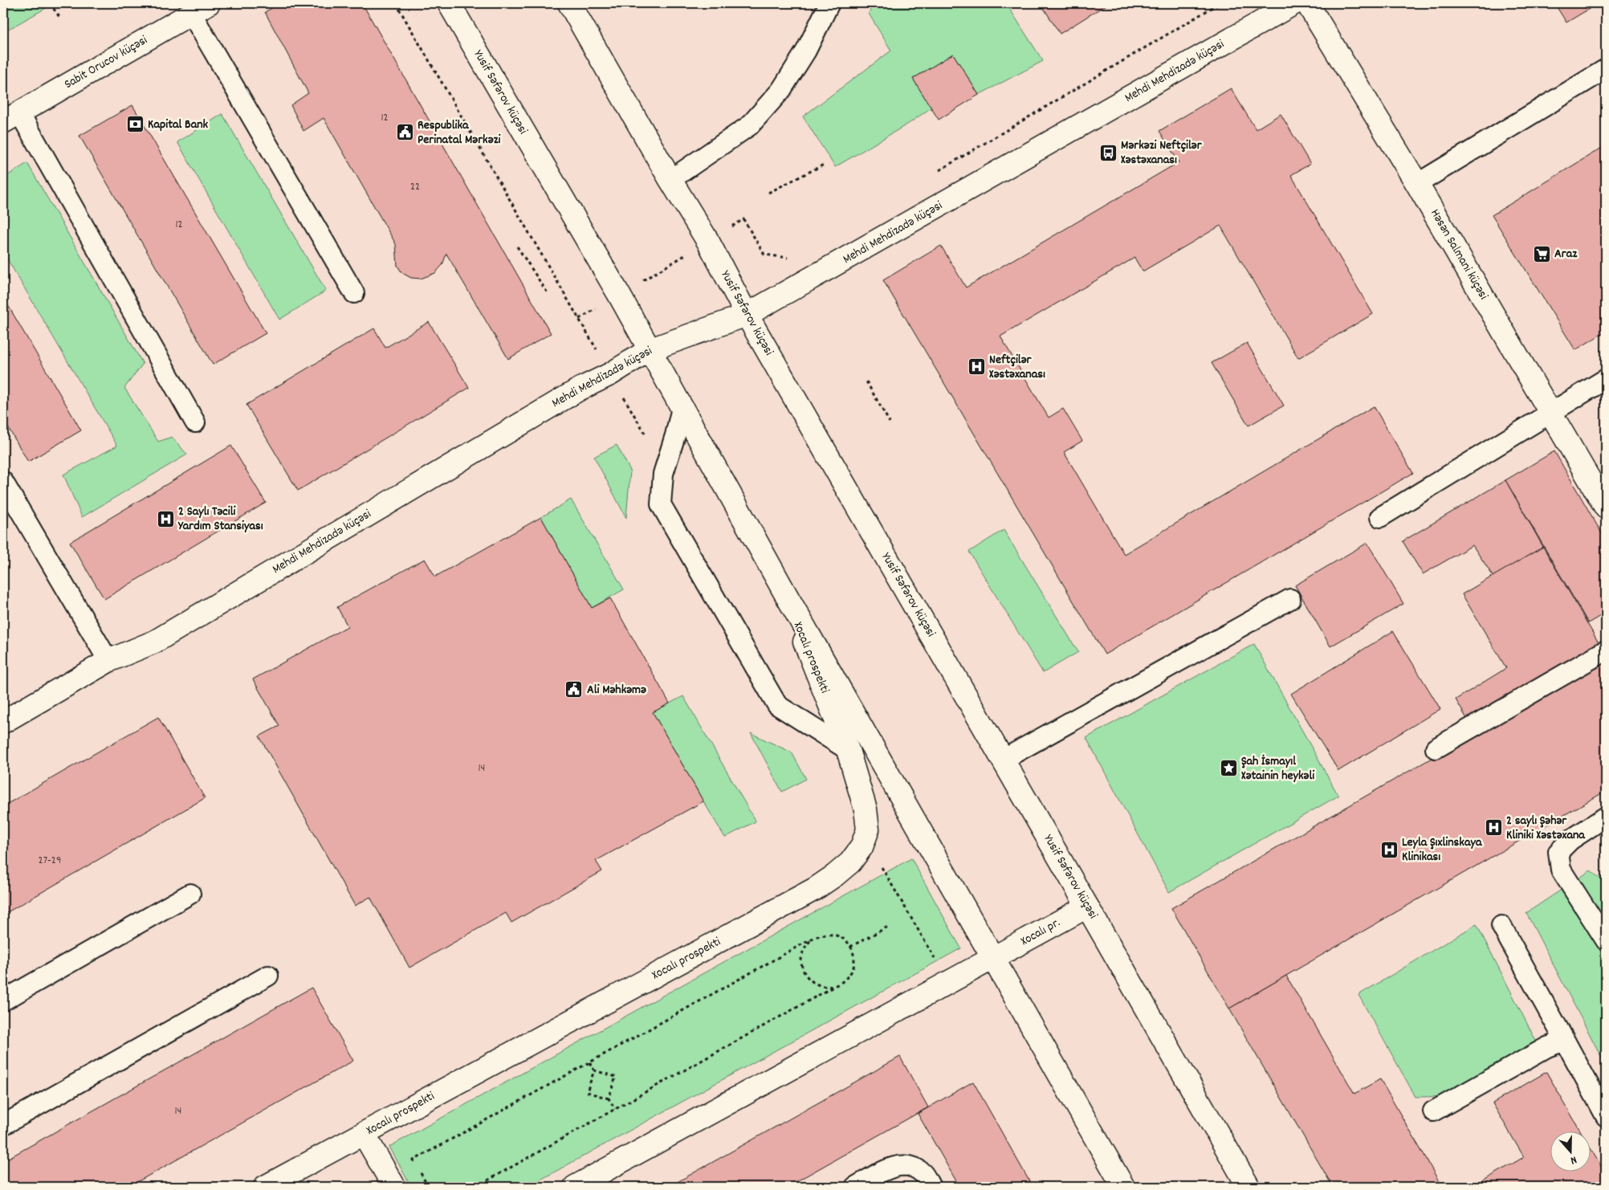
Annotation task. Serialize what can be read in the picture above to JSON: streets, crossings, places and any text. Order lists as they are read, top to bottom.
{
  "streets": {
    "main road": [
      "Sabit Orucov küçəsi",
      "Mehdi Mehdizadə küçəsi",
      "Yusif Səfərov küçəsi",
      "Həsən Salmani küçəsi",
      "Xocalı prospekti",
      "Xocalı pr."
    ]
  },
  "crossings": [
    ["Mehdi Mehdizadə küçəsi", "Yusif Səfərov küçəsi"],
    ["Yusif Səfərov küçəsi", "Xocalı prospekti"],
    ["Yusif Səfərov küçəsi", "Xocalı pr."]
  ],
  "places": {
    "bank": ["Kapital Bank"],
    "public building": ["Respublika Perinatal Mərkəzi", "Ali Məhkəmə"],
    "bus stop": ["Mərkəzi Neftçilər Xəstəxanası"],
    "supermarket": ["Araz"],
    "hospital": [
      "Neftçilər Xəstəxanası",
      "2 Saylı Təcili Yardım Stansiyası",
      "2 saylı Şəhər Kliniki Xəstəxana",
      "Leyla Şıxlinskaya Klinikası"
    ],
    "place": ["Şah İsmayıl Xətainin heykəli"]
  },
  "house_numbers": [
    "12",
    "22",
    "12",
    "14",
    "27-29",
    "14"
  ],
  "north": "bottom"
}
